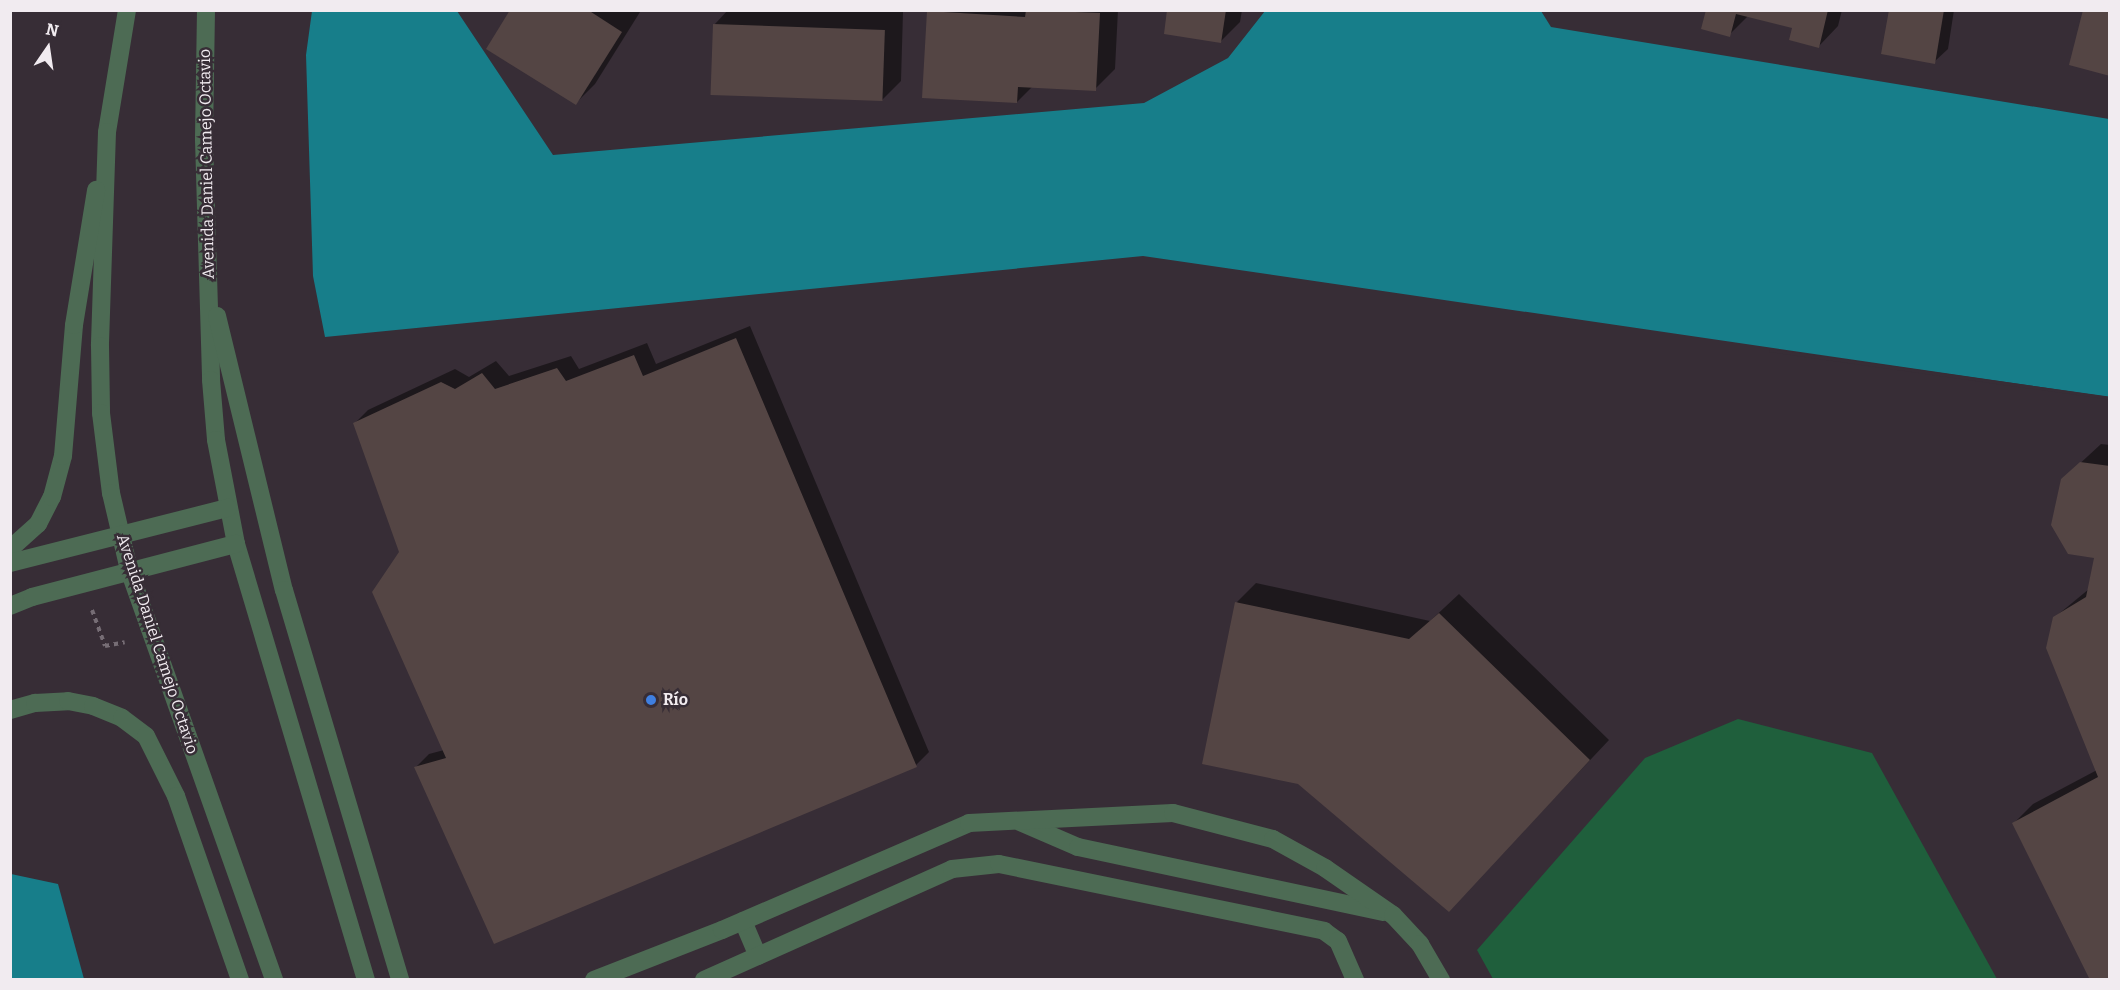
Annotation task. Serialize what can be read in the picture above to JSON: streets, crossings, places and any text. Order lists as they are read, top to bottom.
{
  "streets": {
    "street": ["Avenida Daniel Camejo Octavio"]
  },
  "places": ["Río"],
  "north": "top"
}
